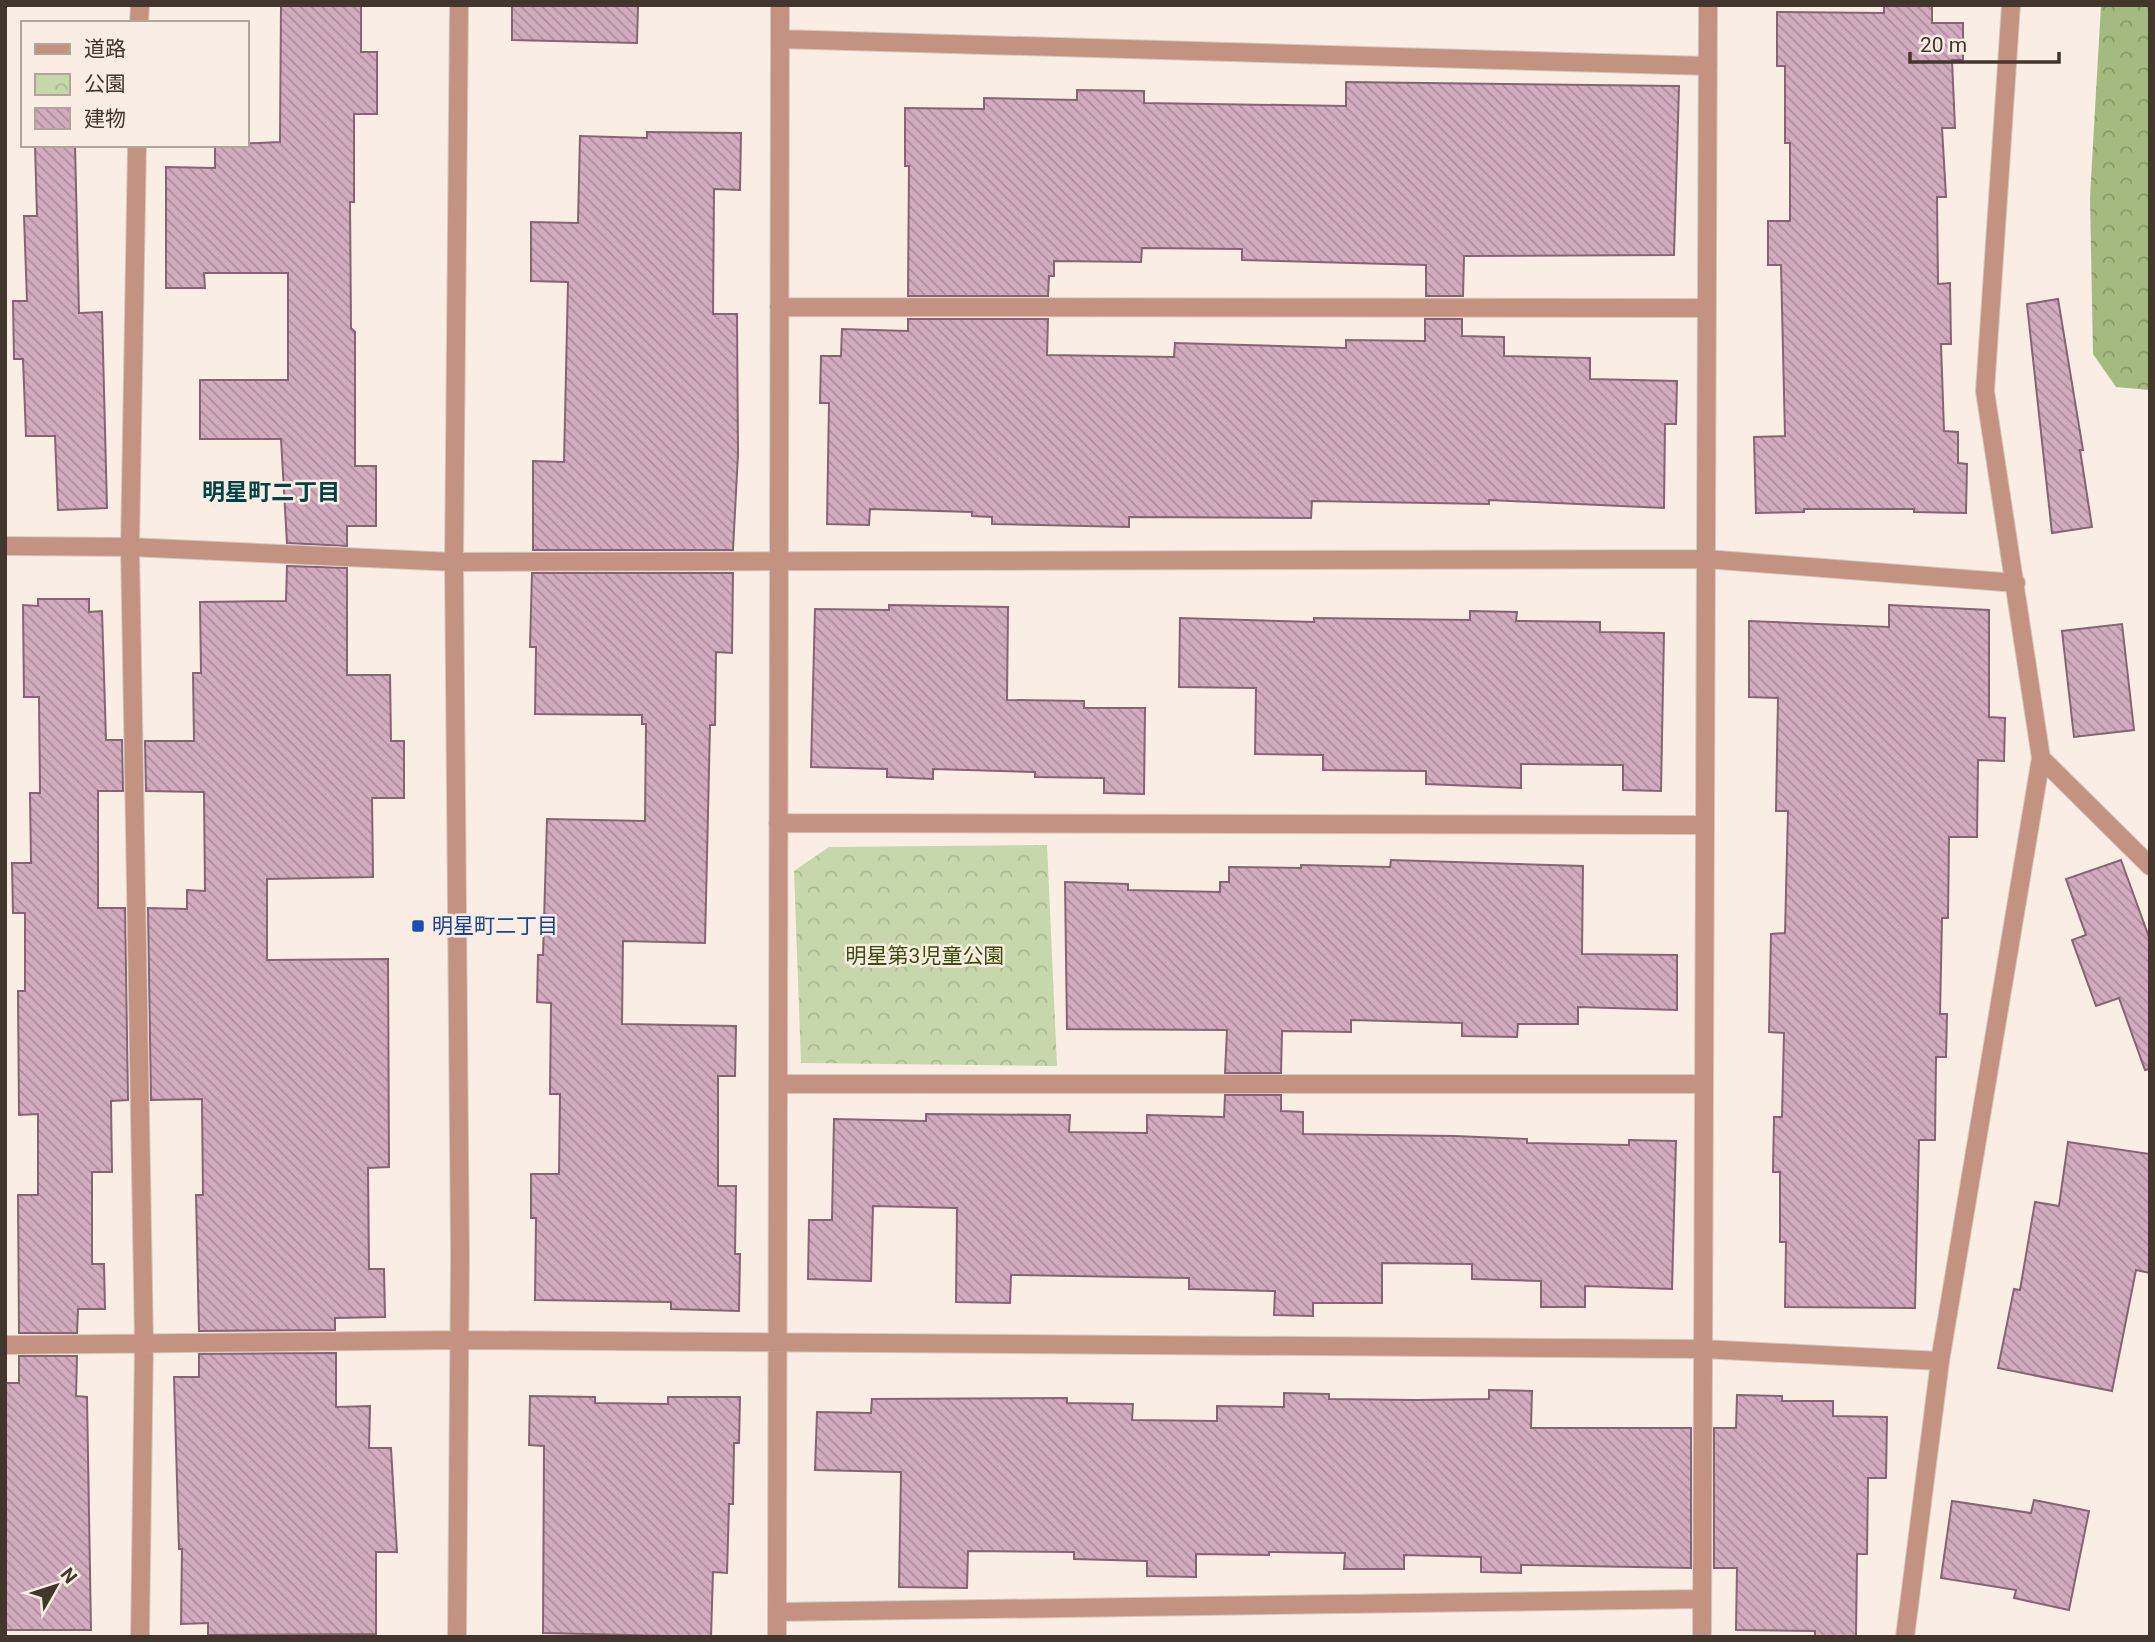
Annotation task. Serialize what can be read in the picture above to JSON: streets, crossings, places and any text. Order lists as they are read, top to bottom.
{
  "districts": ["明星町二丁目"],
  "parks": ["明星第3児童公園"],
  "places": {
    "transit": ["明星町二丁目"]
  },
  "legend": ["道路", "公園", "建物"],
  "scale_bar": "20 m",
  "north": "top right"
}
